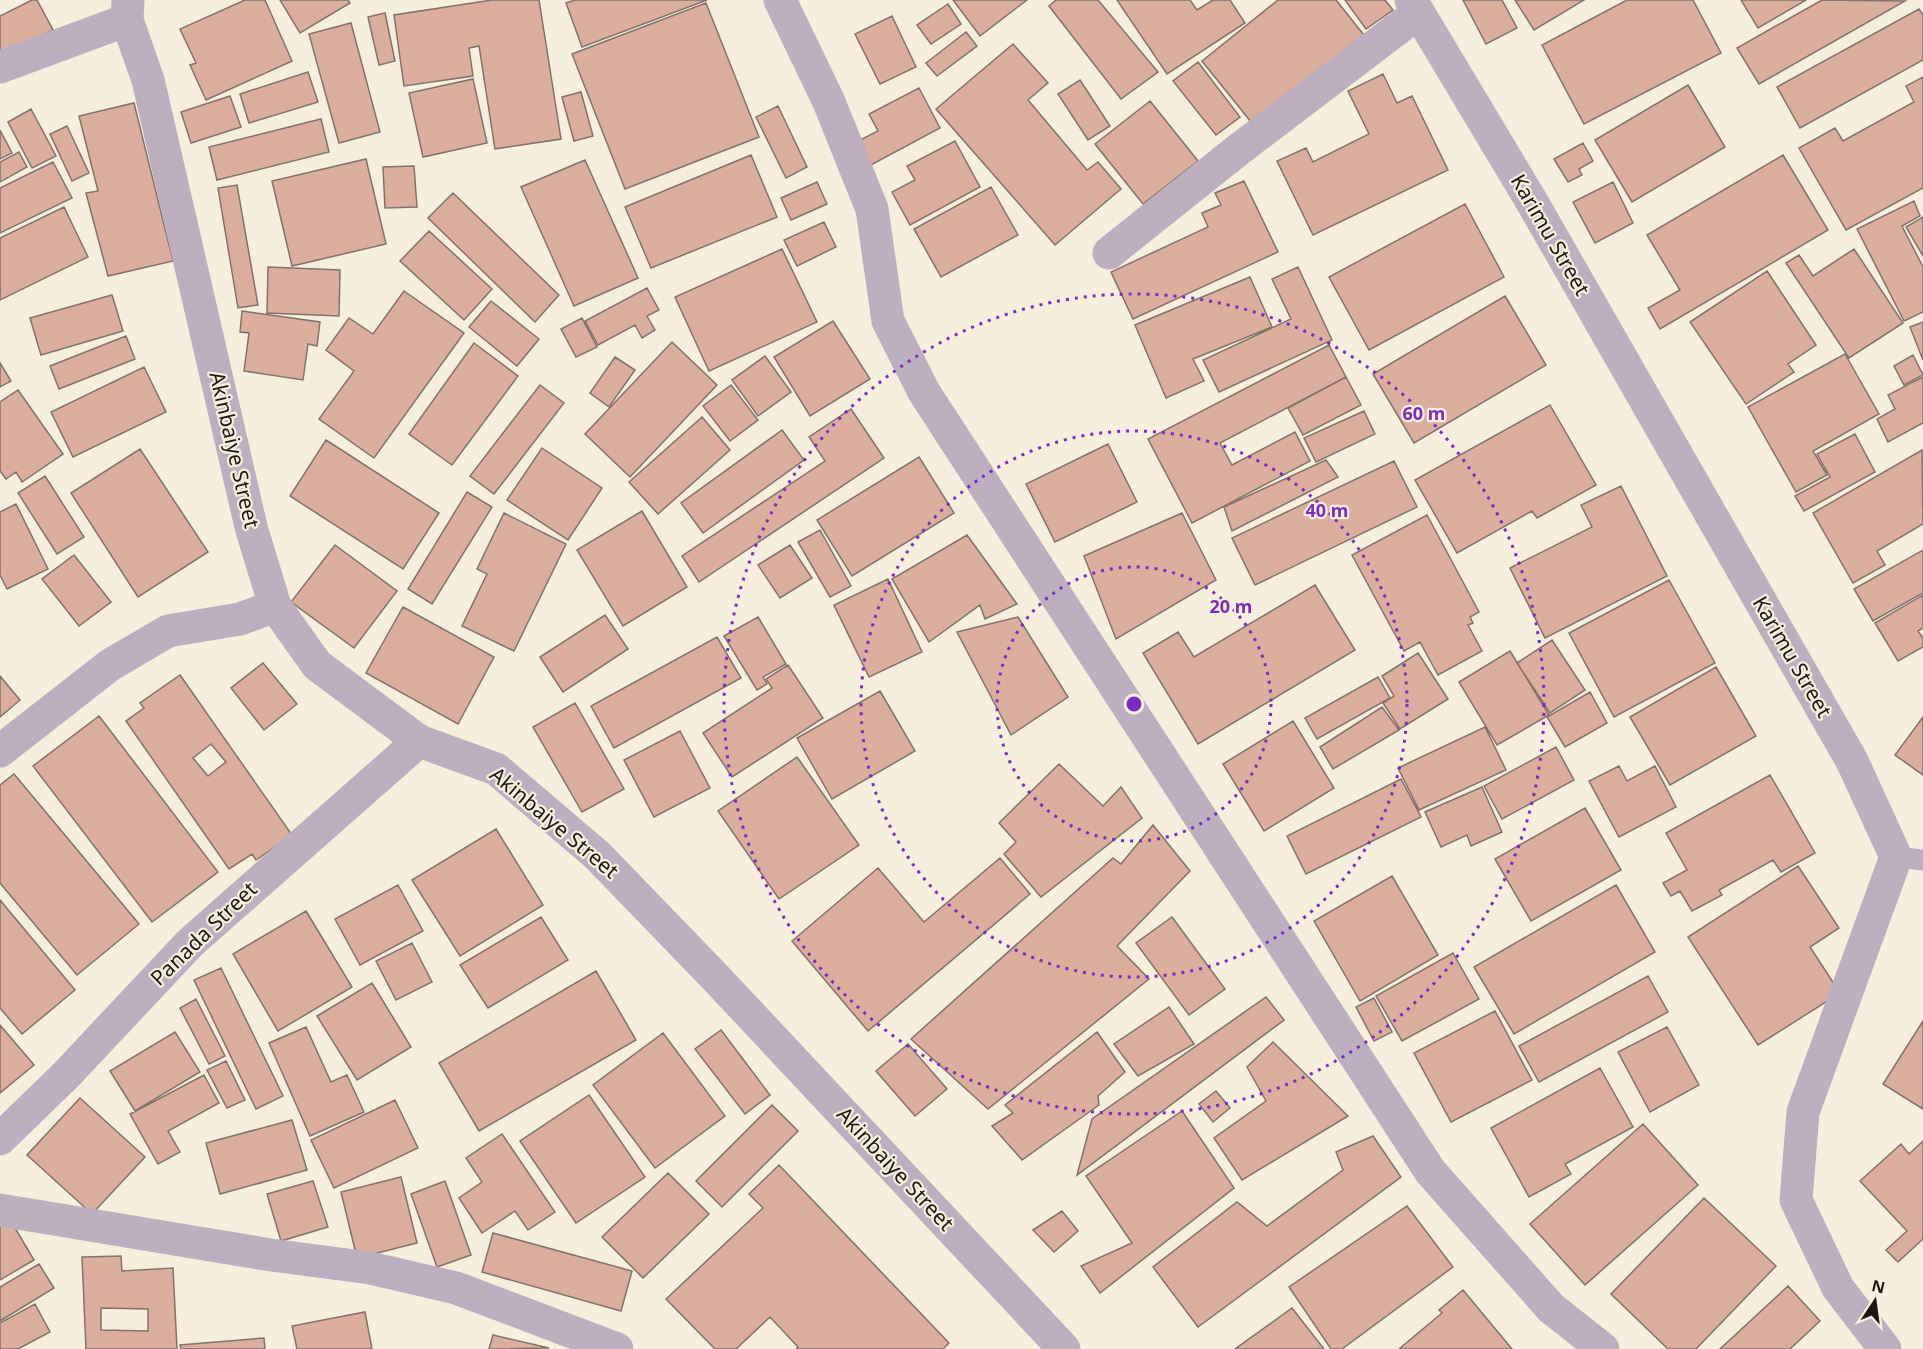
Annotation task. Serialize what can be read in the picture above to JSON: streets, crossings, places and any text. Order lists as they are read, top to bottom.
{
  "streets": {
    "street": ["Karimu Street", "Akinbaiye Street", "Panada Street"]
  },
  "crossings": [
    ["Akinbaiye Street", "Panada Street"]
  ],
  "north": "top",
  "rings": ["60 m", "40 m", "20 m"]
}
